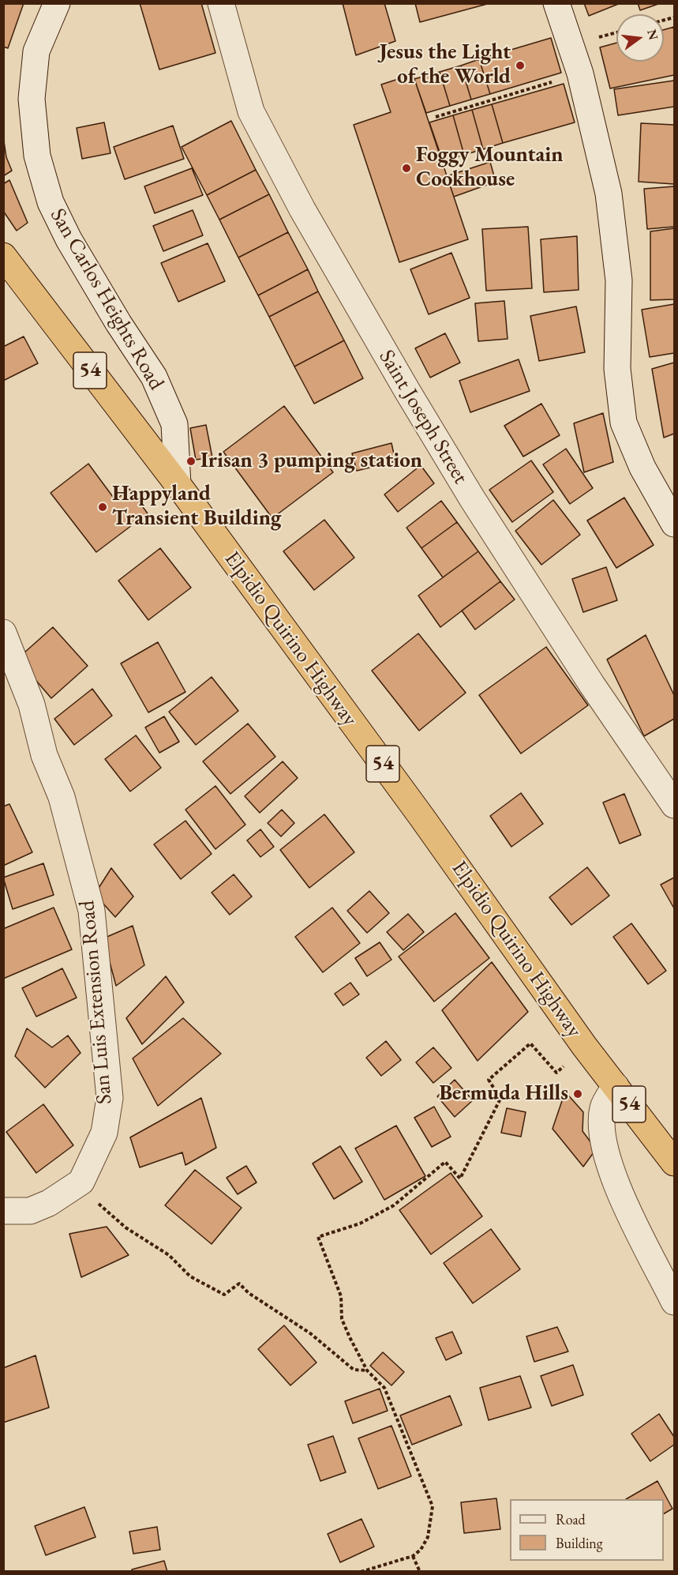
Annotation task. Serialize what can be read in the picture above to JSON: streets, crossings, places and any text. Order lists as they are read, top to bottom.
{
  "streets": {
    "highway": ["54", "Elpidio Quirino Highway"],
    "street": ["San Carlos Heights Road", "Saint Joseph Street", "San Luis Extension Road"]
  },
  "crossings": [
    ["San Carlos Heights Road", "Elpidio Quirino Highway"]
  ],
  "places": [
    "Jesus the Light of the World",
    "Foggy Mountain Cookhouse",
    "Irisan 3 pumping station",
    "Happyland Transient Building",
    "Bermuda Hills"
  ],
  "legend": ["Road", "Building"],
  "north": "right"
}
